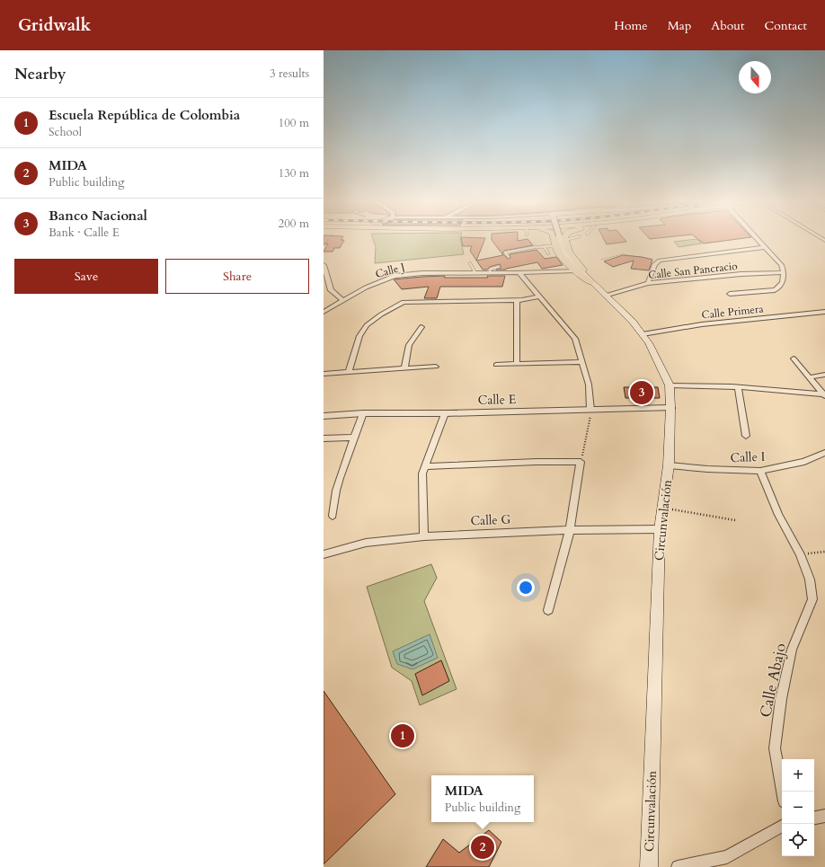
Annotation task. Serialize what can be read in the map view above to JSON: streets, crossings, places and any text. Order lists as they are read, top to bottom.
{
  "streets": {
    "main road": ["Circunvalación"],
    "street": [
      "Calle J",
      "Calle San Pancracio",
      "Calle Primera",
      "Calle E",
      "Calle I",
      "Calle G",
      "Calle Abajo"
    ]
  },
  "crossings": [
    ["Calle San Pancracio", "Circunvalación"],
    ["Calle Primera", "Circunvalación"],
    ["Calle E", "Circunvalación"],
    ["Calle I", "Circunvalación"],
    ["Calle I", "Calle Abajo"],
    ["Calle G", "Circunvalación"]
  ],
  "north": "bottom",
  "page": {
    "header": "Gridwalk",
    "nav": [
      "Home",
      "Map",
      "About",
      "Contact"
    ],
    "heading": ["Nearby", "3 results"],
    "list": [
      {
        "mark": "1",
        "name": "Escuela República de Colombia",
        "note": "School",
        "value": "100 m"
      },
      {
        "mark": "2",
        "name": "MIDA",
        "note": "Public building",
        "value": "130 m"
      },
      {
        "mark": "3",
        "name": "Banco Nacional",
        "note": "Bank · Calle E",
        "value": "200 m"
      }
    ],
    "buttons": ["Save", "Share"],
    "pins": ["3", "1", "2"],
    "map_buttons": ["+", "−"],
    "popup": ["MIDA", "Public building"]
  }
}
